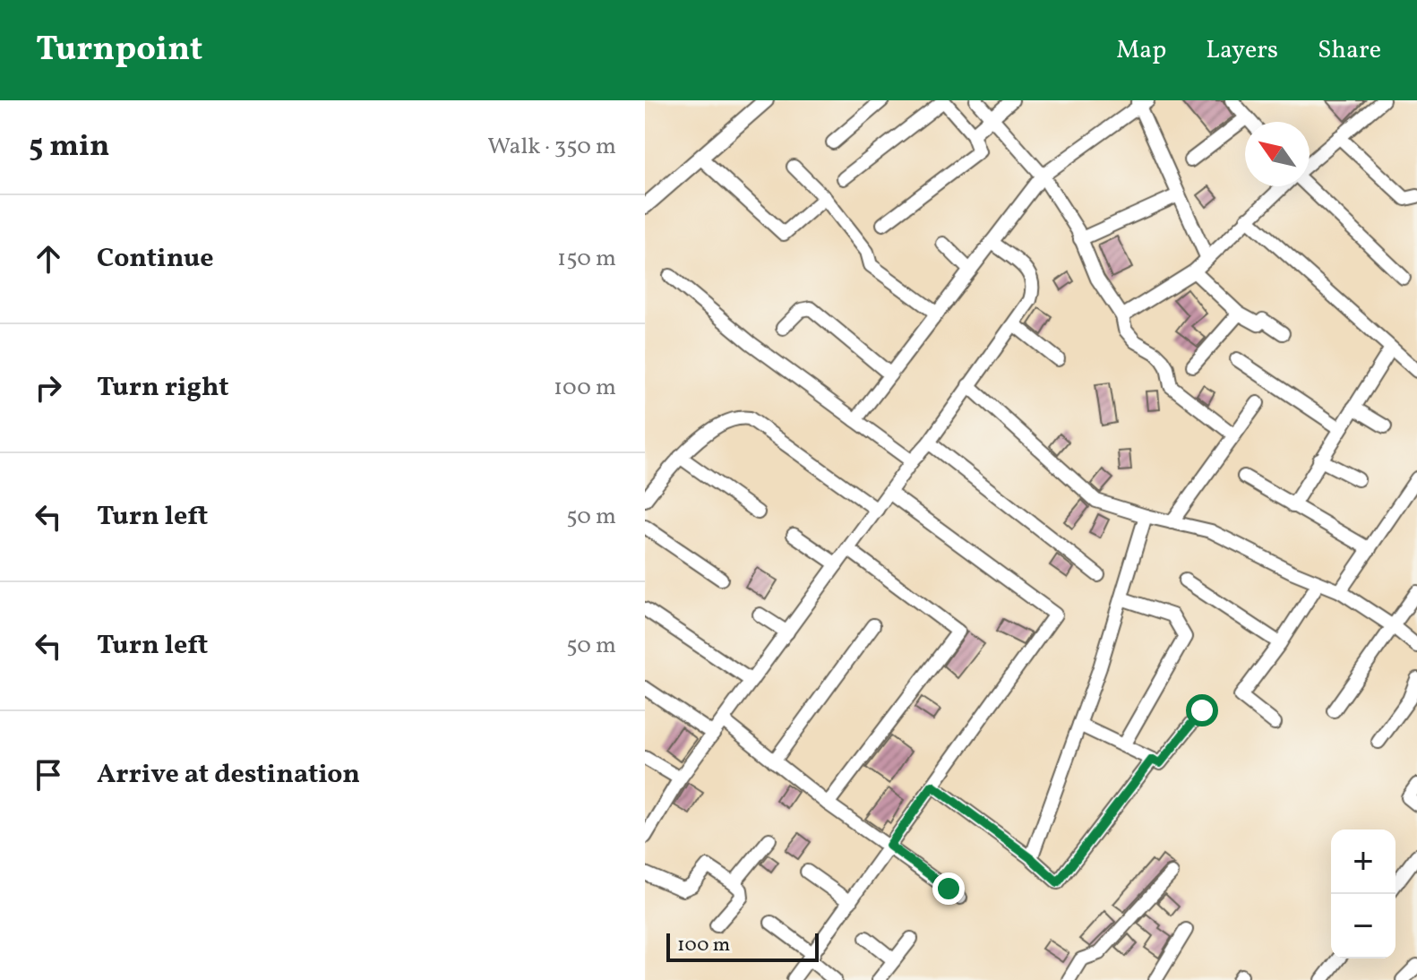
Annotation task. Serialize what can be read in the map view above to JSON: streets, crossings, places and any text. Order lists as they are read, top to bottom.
{
  "scale_bar": "100 m",
  "north": "top left",
  "page": {
    "header": "Turnpoint",
    "nav": ["Map", "Layers", "Share"],
    "heading": ["5 min", "Walk · 350 m"],
    "list": [
      ["Continue", "150 m"],
      ["Turn right", "100 m"],
      ["Turn left", "50 m"],
      ["Turn left", "50 m"],
      "Arrive at destination"
    ],
    "map_buttons": ["+", "−"],
    "scale": "100 m"
  }
}
